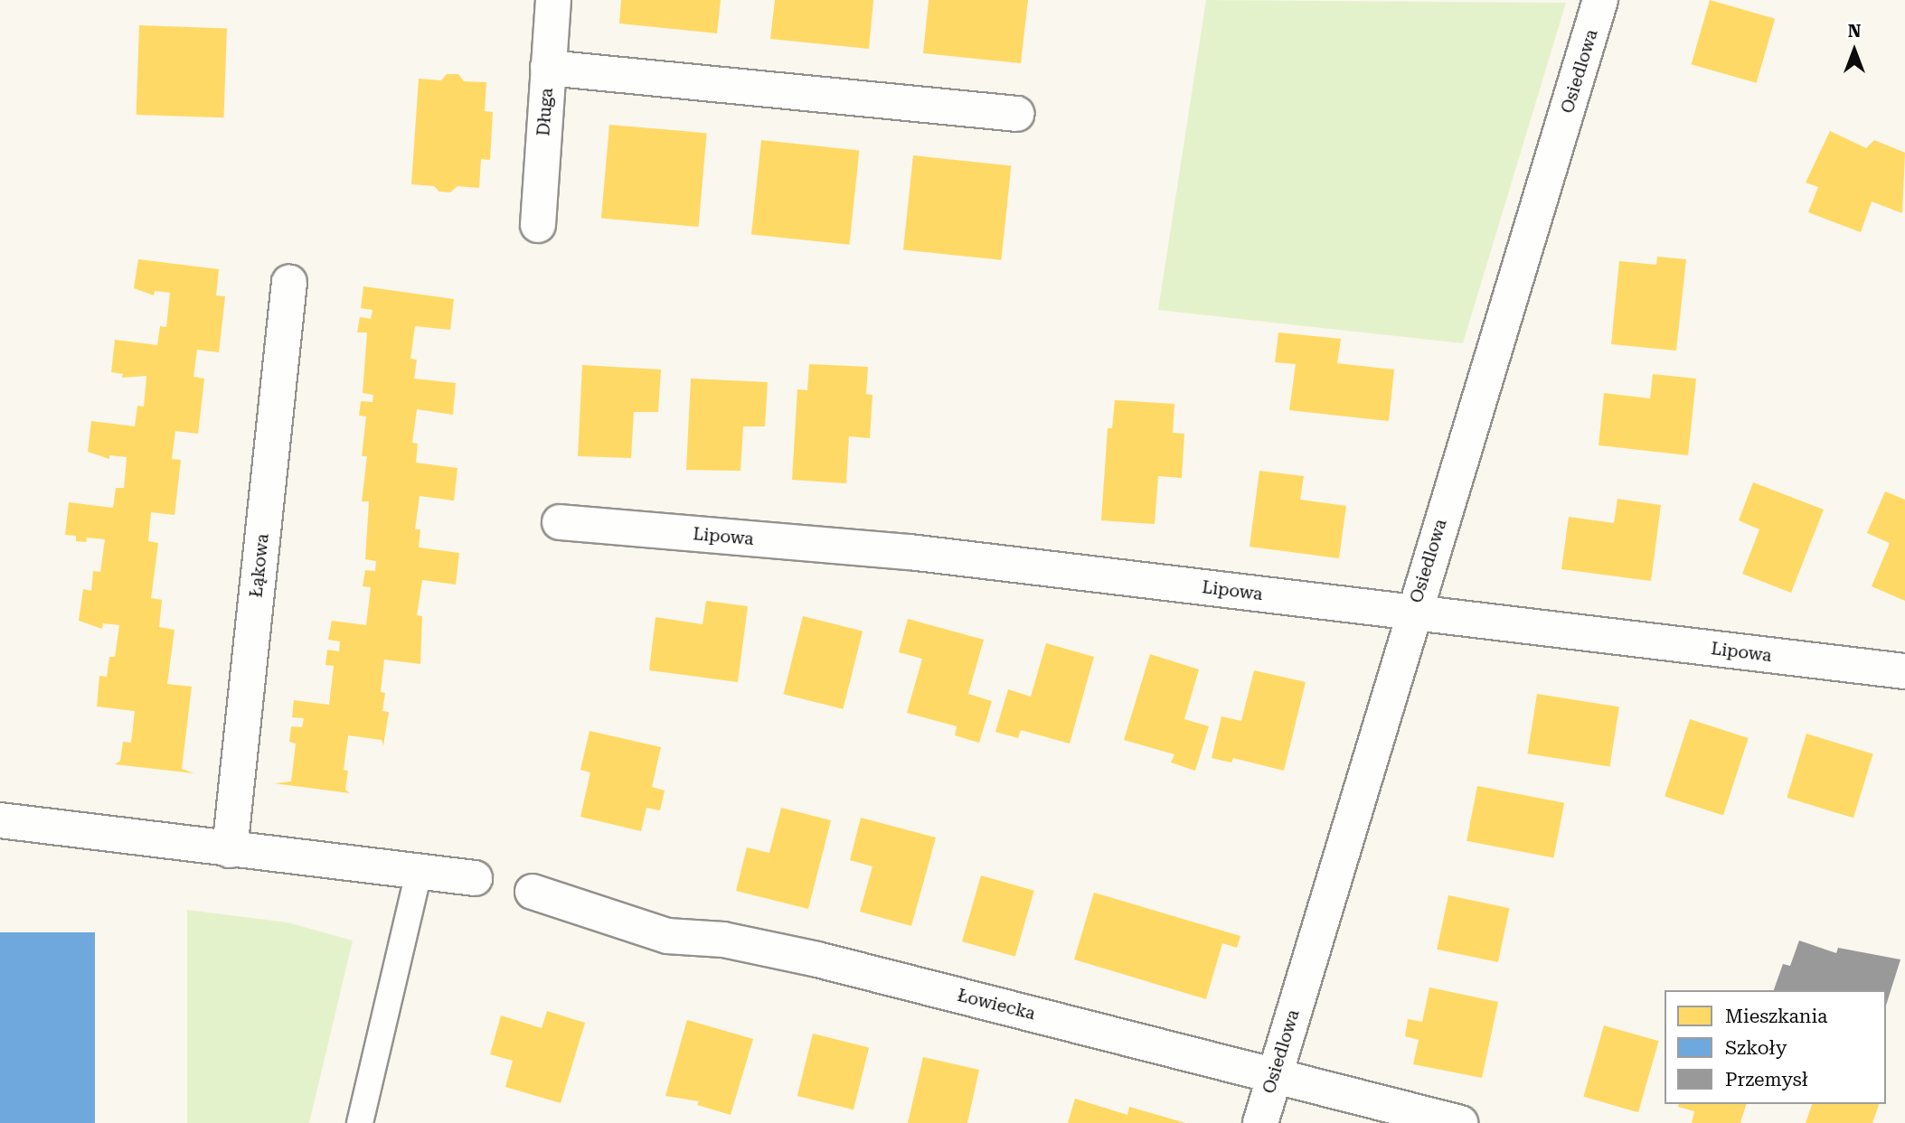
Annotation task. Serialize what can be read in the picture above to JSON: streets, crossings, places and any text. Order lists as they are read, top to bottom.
{
  "streets": {
    "street": [
      "Osiedlowa",
      "Długa",
      "Lipowa",
      "Łąkowa",
      "Łowiecka"
    ]
  },
  "crossings": [
    ["Osiedlowa", "Lipowa"],
    ["Osiedlowa", "Łowiecka"]
  ],
  "legend": ["Mieszkania", "Szkoły", "Przemysł"],
  "north": "top"
}
